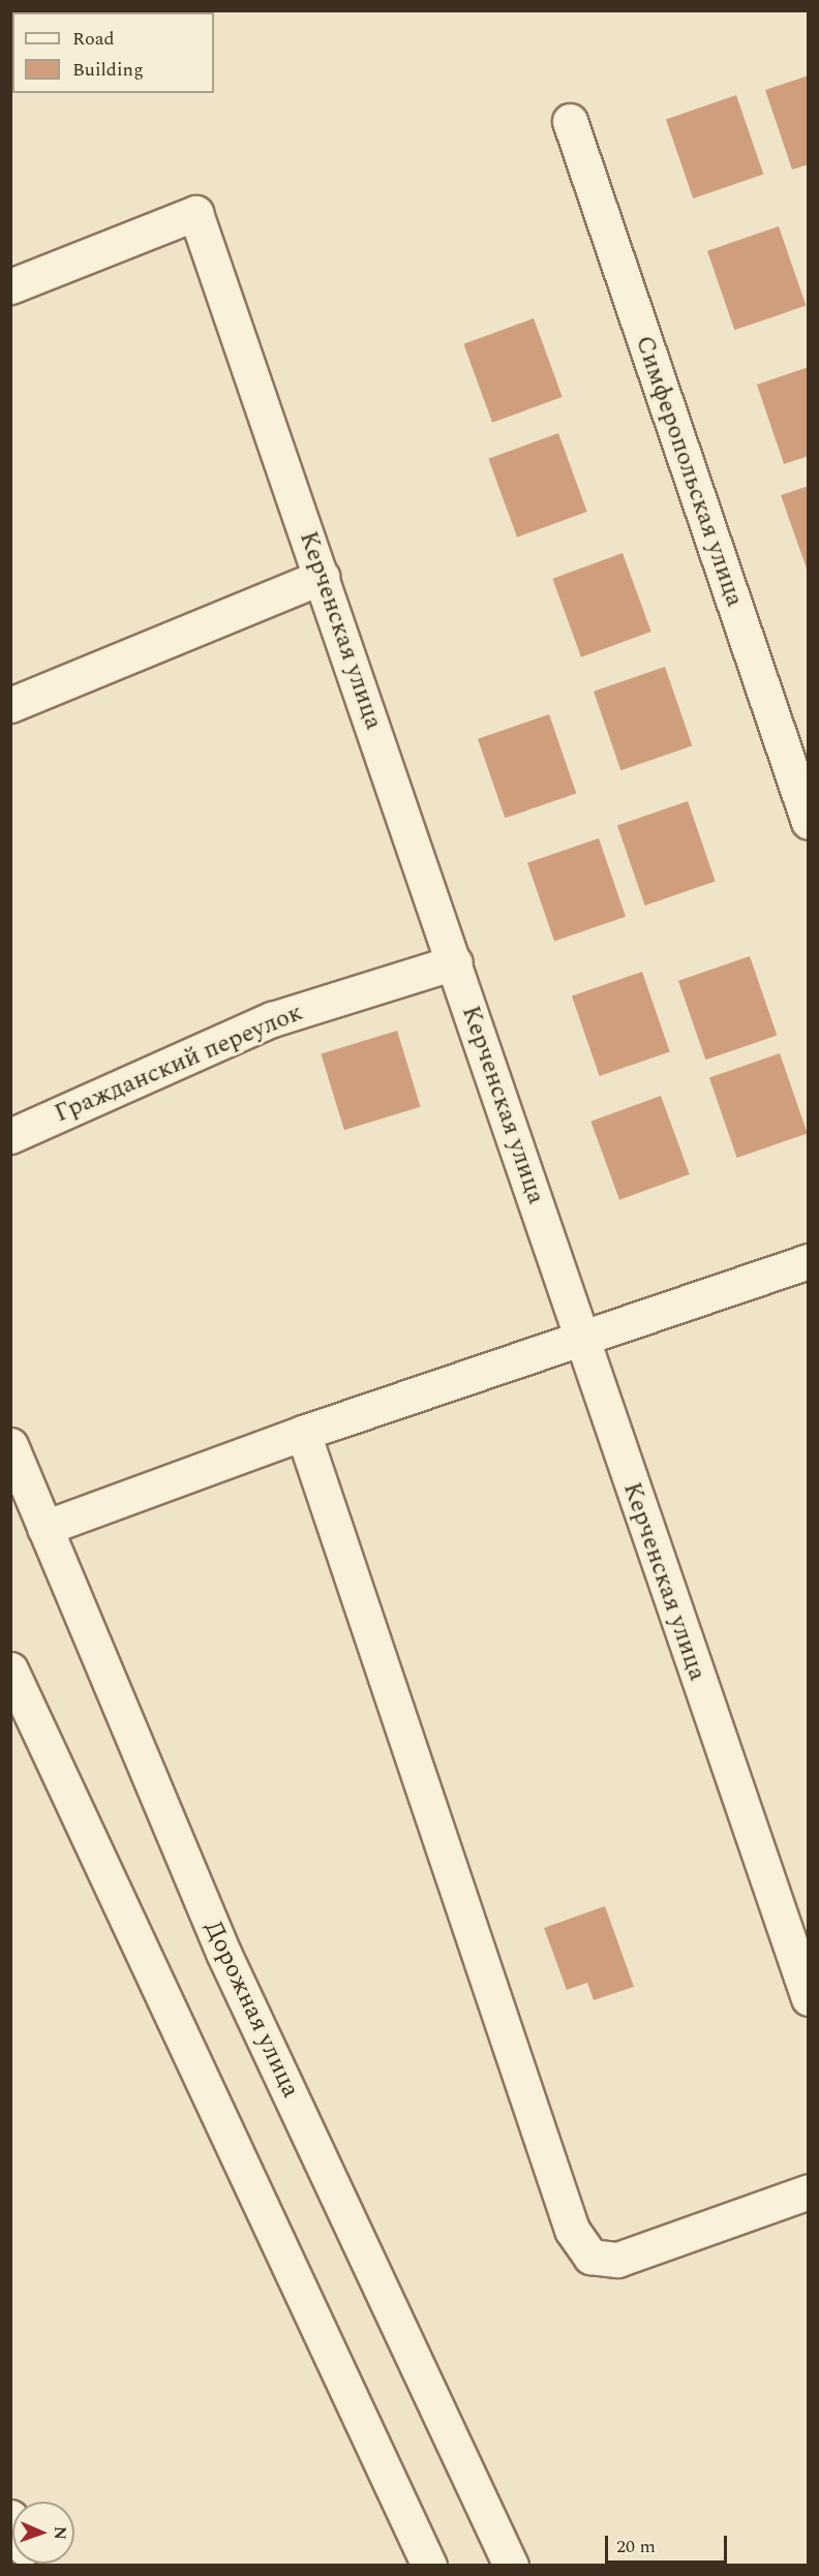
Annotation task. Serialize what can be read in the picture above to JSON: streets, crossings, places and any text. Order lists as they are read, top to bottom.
{
  "streets": {
    "street": [
      "Симферопольская улица",
      "Керченская улица",
      "Гражданский переулок",
      "Дорожная улица"
    ]
  },
  "crossings": [
    ["Керченская улица", "Гражданский переулок"]
  ],
  "legend": ["Road", "Building"],
  "scale_bar": "20 m",
  "north": "right"
}
